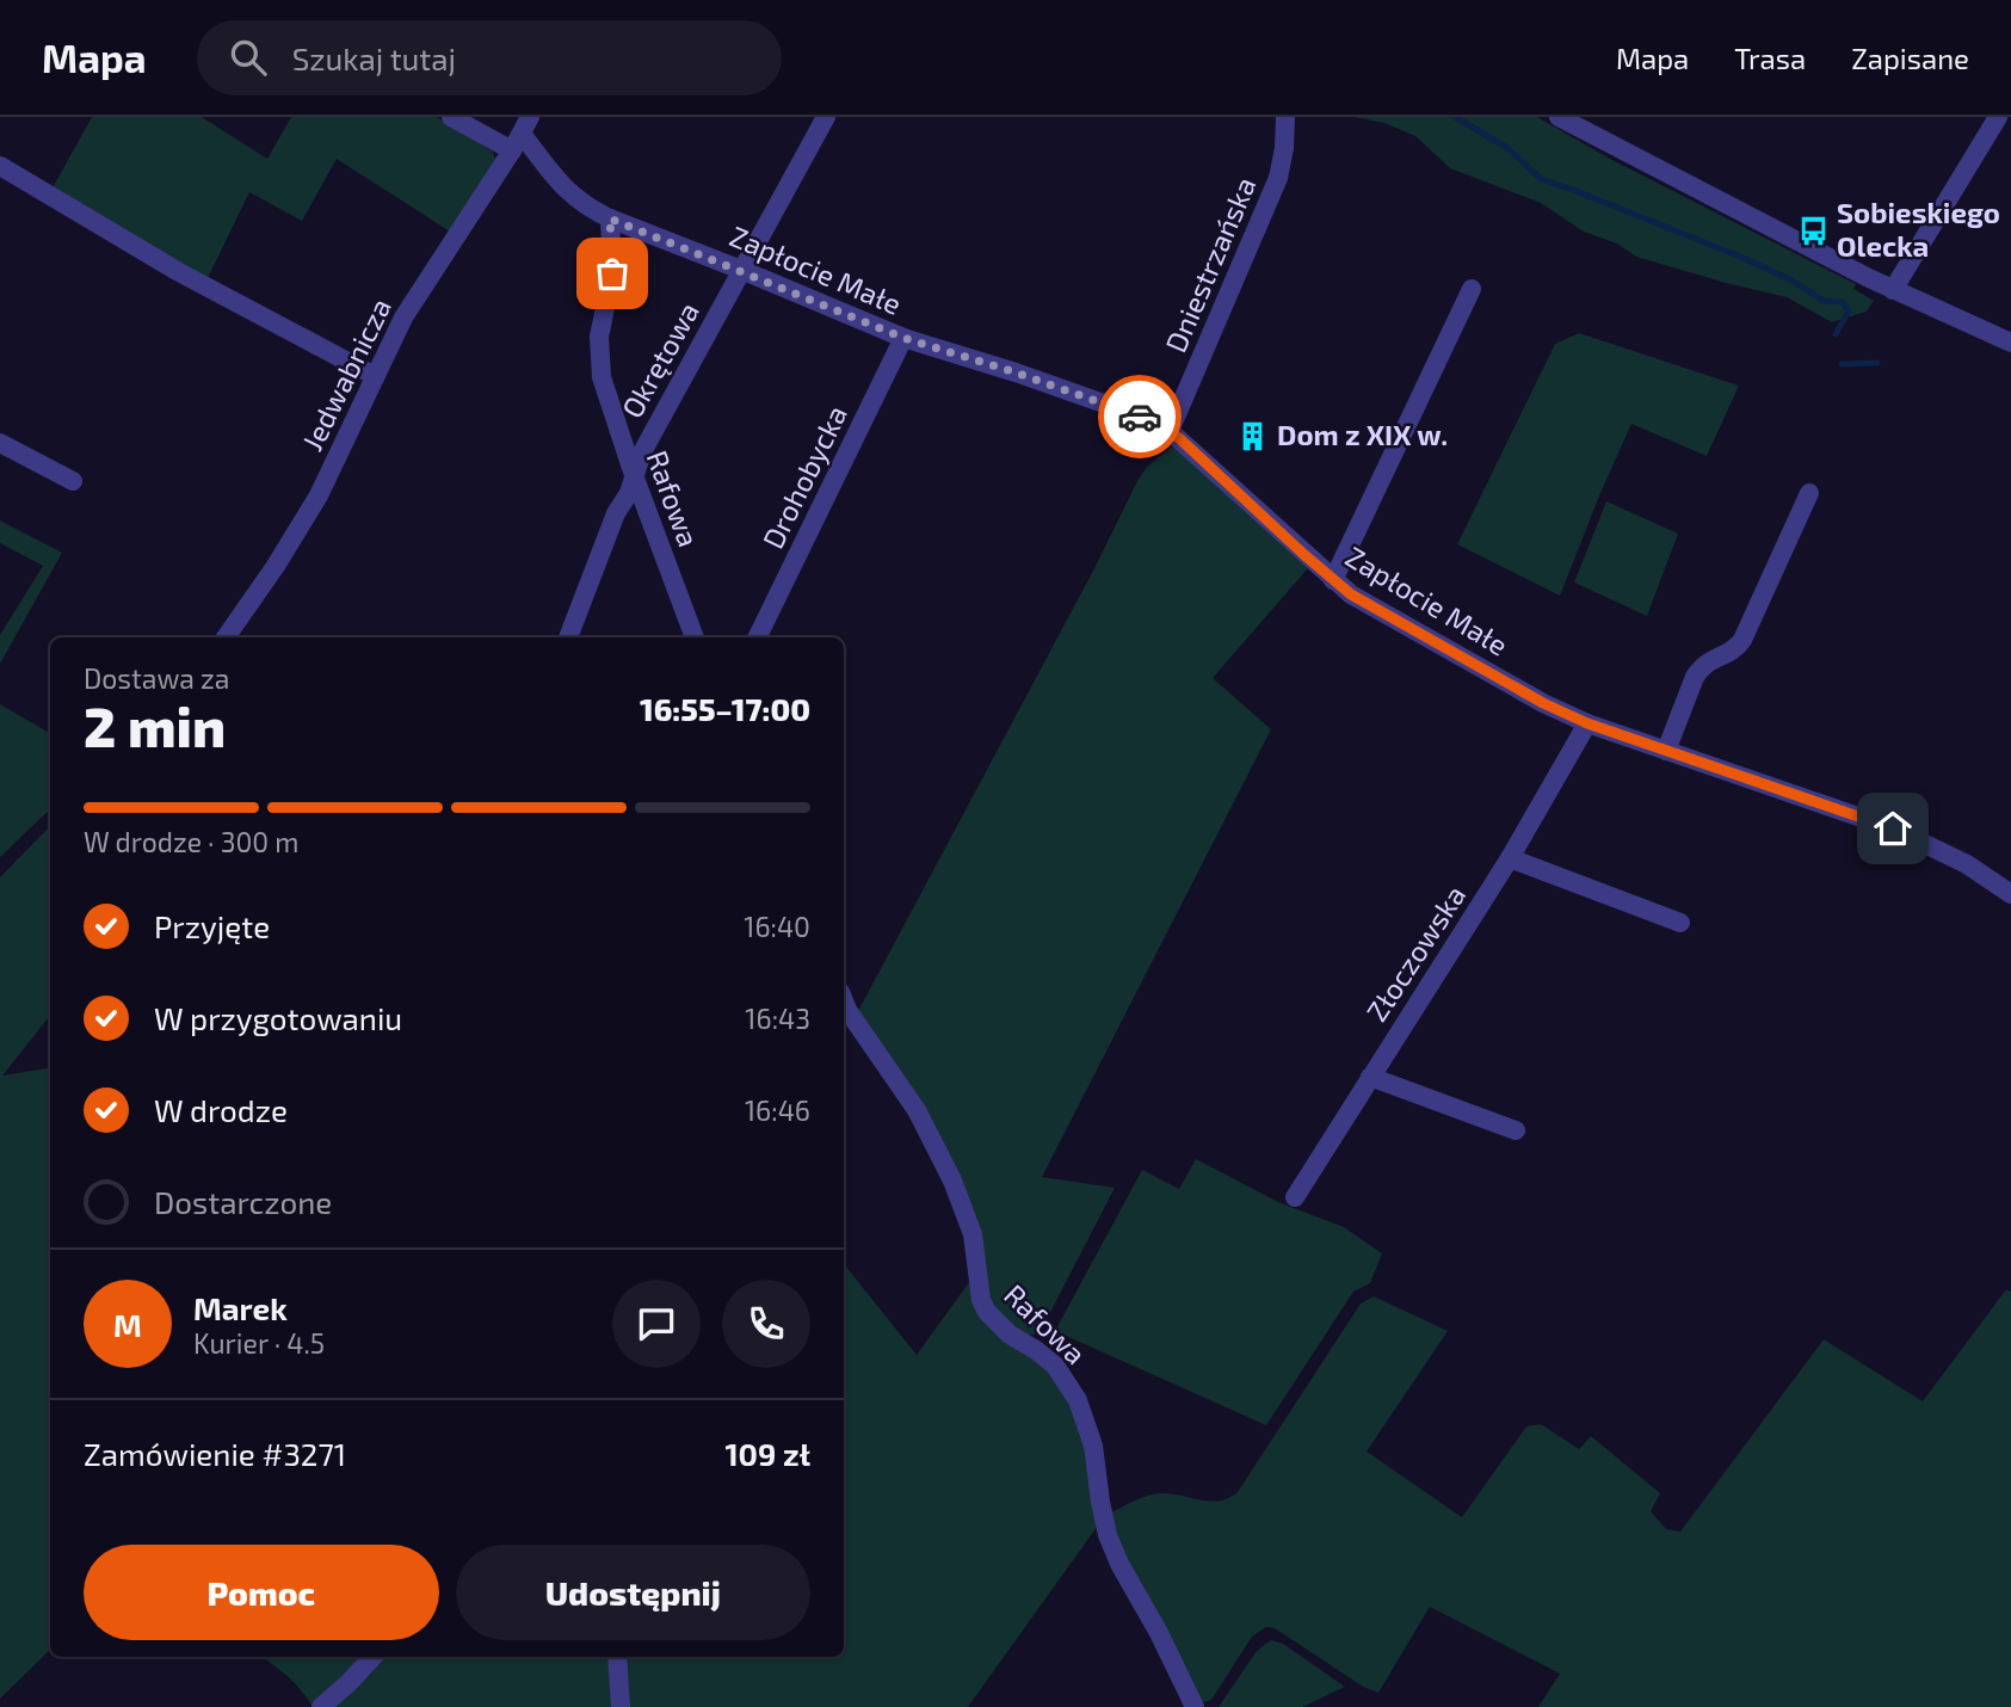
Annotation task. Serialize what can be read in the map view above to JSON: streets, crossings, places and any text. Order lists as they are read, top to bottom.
{
  "streets": {
    "street": [
      "Dniestrzańska",
      "Zapłocie Małe",
      "Okrętowa",
      "Jedwabnicza",
      "Drohobycka",
      "Rafowa",
      "Złoczowska"
    ]
  },
  "crossings": [
    ["Dniestrzańska", "Zapłocie Małe"],
    ["Zapłocie Małe", "Okrętowa"],
    ["Zapłocie Małe", "Drohobycka"],
    ["Zapłocie Małe", "Rafowa"],
    ["Zapłocie Małe", "Złoczowska"],
    ["Okrętowa", "Rafowa"]
  ],
  "places": {
    "bus stop": ["Sobieskiego Olecka"],
    "building": ["Dom z XIX w."]
  },
  "page": {
    "header": "Mapa",
    "search": "Szukaj tutaj",
    "nav": ["Mapa", "Trasa", "Zapisane"],
    "heading": ["2 min", "Dostawa za", "16:55–17:00"],
    "panel": [
      "Marek",
      "Kurier · 4.5",
      "Zamówienie #3271",
      "109 zł"
    ],
    "bar": "W drodze · 300 m",
    "list": [
      ["Przyjęte", "16:40"],
      ["W przygotowaniu", "16:43"],
      ["W drodze", "16:46"],
      "Dostarczone"
    ],
    "round": "M",
    "buttons": ["Pomoc", "Udostępnij"]
  }
}
